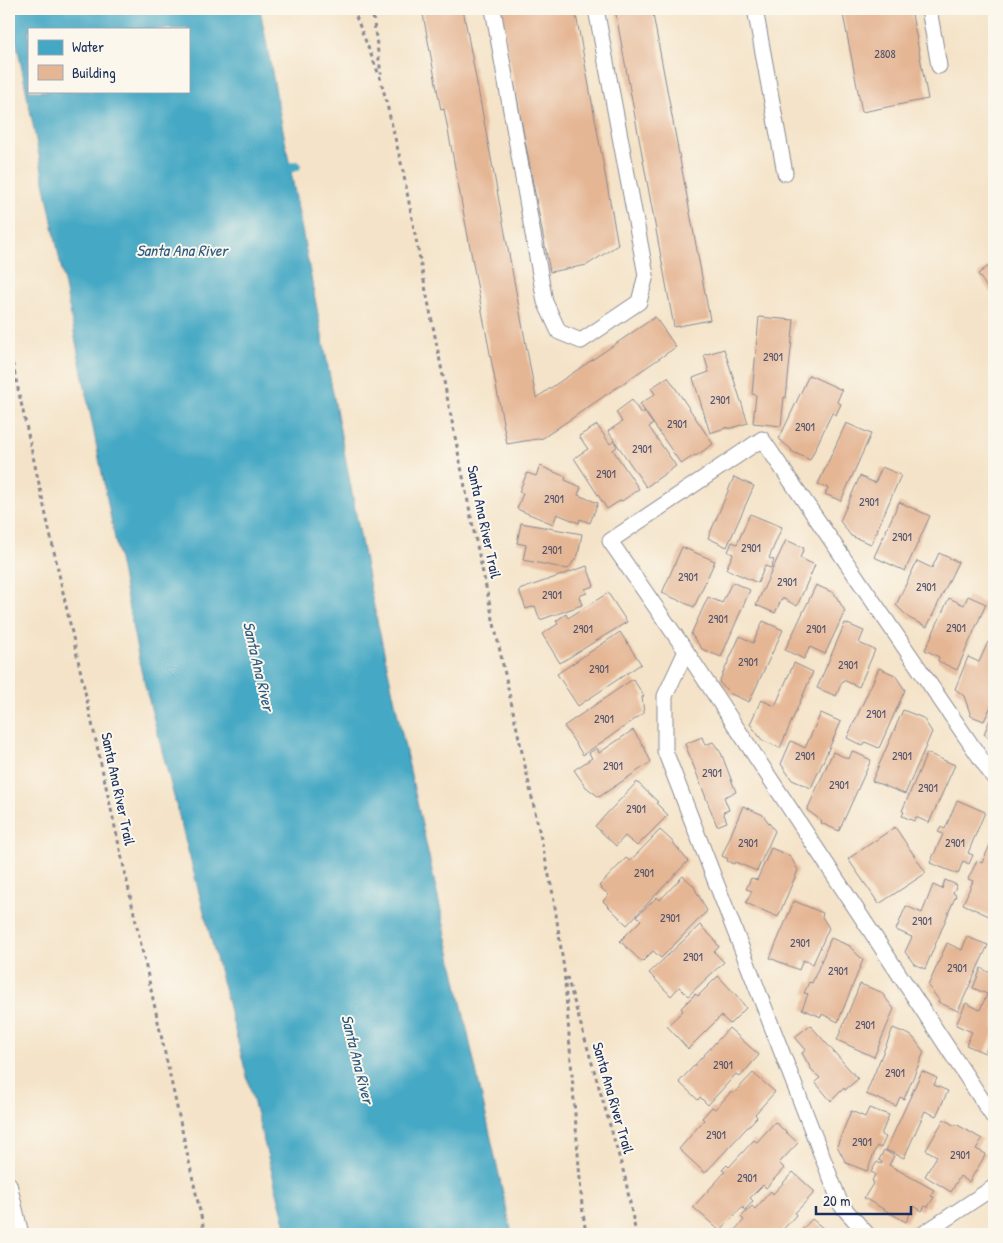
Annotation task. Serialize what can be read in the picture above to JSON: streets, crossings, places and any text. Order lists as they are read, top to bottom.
{
  "streets": {
    "path": ["Santa Ana River Trail"]
  },
  "water": ["Santa Ana River"],
  "house_numbers": [
    "2808",
    "2901",
    "2901",
    "2901",
    "2901",
    "2901",
    "2901",
    "2901",
    "2901",
    "2901",
    "2901",
    "2901",
    "2901",
    "2901",
    "2901",
    "2901",
    "2901",
    "2901",
    "2901",
    "2901",
    "2901",
    "2901",
    "2901",
    "2901",
    "2901",
    "2901",
    "2901",
    "2901",
    "2901",
    "2901",
    "2901",
    "2901",
    "2901",
    "2901",
    "2901",
    "2901",
    "2901",
    "2901",
    "2901",
    "2901",
    "2901",
    "2901",
    "2901",
    "2901",
    "2901",
    "2901",
    "2901",
    "2901"
  ],
  "legend": ["Water", "Building"],
  "scale_bar": "20 m"
}
